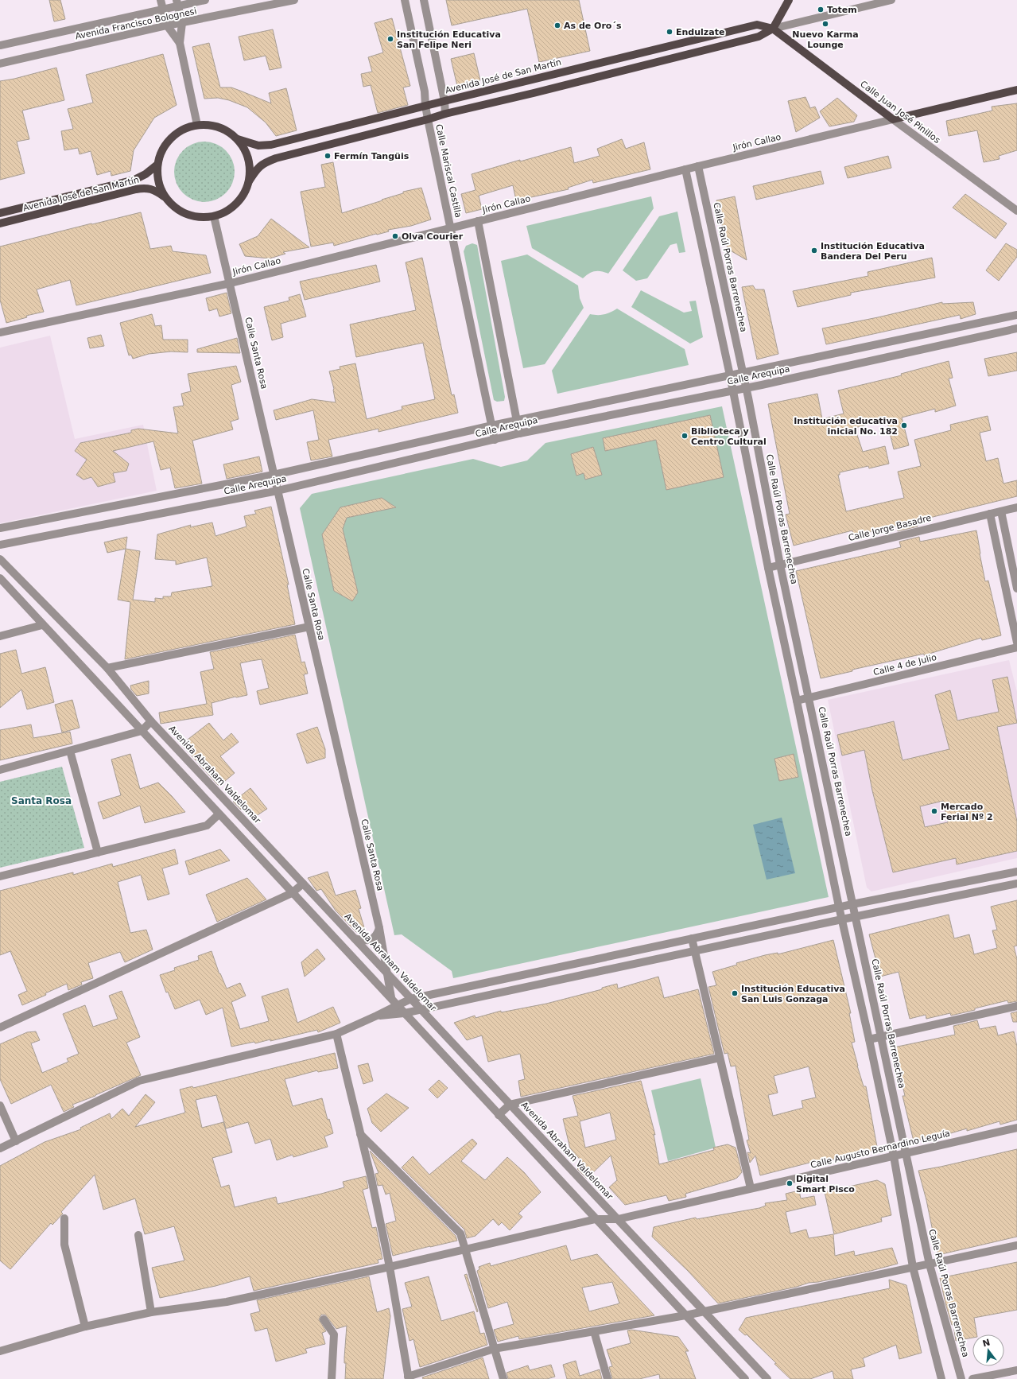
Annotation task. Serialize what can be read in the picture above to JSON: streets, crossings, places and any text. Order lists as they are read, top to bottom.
{
  "streets": {
    "main road": ["Avenida José de San Martín", "Calle Juan José Pinillos", "Jirón Callao"],
    "street": [
      "Avenida Francisco Bolognesi",
      "Calle Mariscal Castilla",
      "Calle Raúl Porras Barrenechea",
      "Calle Santa Rosa",
      "Calle Arequipa",
      "Calle Jorge Basadre",
      "Calle 4 de Julio",
      "Avenida Abraham Valdelomar",
      "Calle Augusto Bernardino Leguía"
    ]
  },
  "crossings": [
    ["Avenida José de San Martín", "Calle Juan José Pinillos"],
    ["Avenida José de San Martín", "Calle Mariscal Castilla"],
    ["Avenida José de San Martín", "Calle Santa Rosa"],
    ["Calle Juan José Pinillos", "Jirón Callao"],
    ["Jirón Callao", "Calle Mariscal Castilla"],
    ["Jirón Callao", "Calle Raúl Porras Barrenechea"],
    ["Jirón Callao", "Calle Santa Rosa"],
    ["Calle Mariscal Castilla", "Calle Arequipa"],
    ["Calle Raúl Porras Barrenechea", "Calle Arequipa"],
    ["Calle Raúl Porras Barrenechea", "Calle Jorge Basadre"],
    ["Calle Raúl Porras Barrenechea", "Calle 4 de Julio"],
    ["Calle Raúl Porras Barrenechea", "Calle Augusto Bernardino Leguía"],
    ["Calle Santa Rosa", "Calle Arequipa"],
    ["Calle Santa Rosa", "Avenida Abraham Valdelomar"],
    ["Avenida Abraham Valdelomar", "Calle Augusto Bernardino Leguía"]
  ],
  "districts": ["Santa Rosa"],
  "places": [
    "Totem",
    "Nuevo Karma Lounge",
    "As de Oro´s",
    "Endulzate",
    "Institución Educativa San Felipe Neri",
    "Fermín Tangüis",
    "Olva Courier",
    "Institución Educativa Bandera Del Peru",
    "Institución educativa inicial No. 182",
    "Biblioteca y Centro Cultural",
    "Mercado Ferial Nº 2",
    "Institución Educativa San Luis Gonzaga",
    "Digital Smart Pisco"
  ],
  "north": "top"
}
